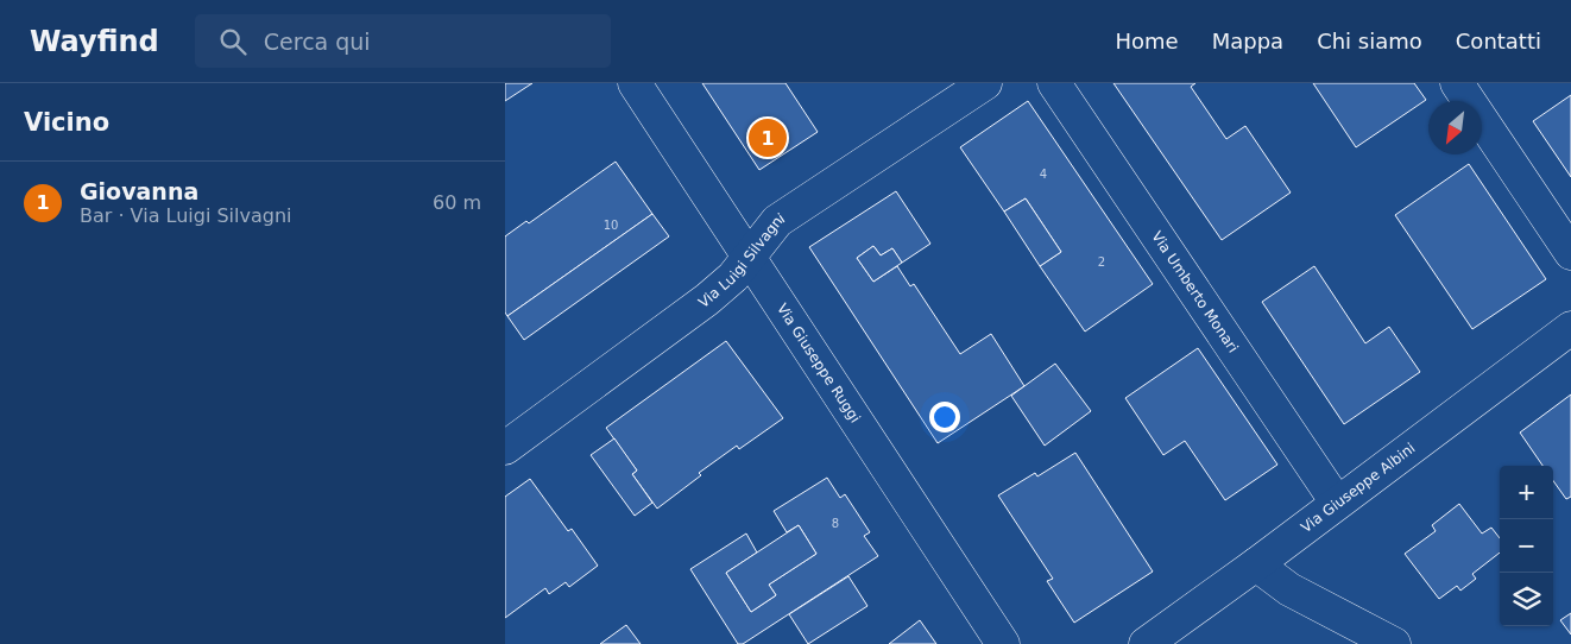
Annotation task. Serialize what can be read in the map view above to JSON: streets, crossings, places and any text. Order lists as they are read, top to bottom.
{
  "streets": {
    "street": [
      "Via Luigi Silvagni",
      "Via Umberto Monari",
      "Via Giuseppe Ruggi",
      "Via Giuseppe Albini"
    ]
  },
  "crossings": [
    ["Via Luigi Silvagni", "Via Giuseppe Ruggi"],
    ["Via Umberto Monari", "Via Giuseppe Albini"]
  ],
  "house_numbers": [
    "4",
    "10",
    "2",
    "8"
  ],
  "north": "bottom left",
  "page": {
    "header": "Wayfind",
    "search": "Cerca qui",
    "nav": [
      "Home",
      "Mappa",
      "Chi siamo",
      "Contatti"
    ],
    "heading": "Vicino",
    "pins": "1",
    "list": [
      {
        "mark": "1",
        "name": "Giovanna",
        "note": "Bar · Via Luigi Silvagni",
        "value": "60 m"
      }
    ],
    "map_buttons": ["+", "−"]
  }
}
